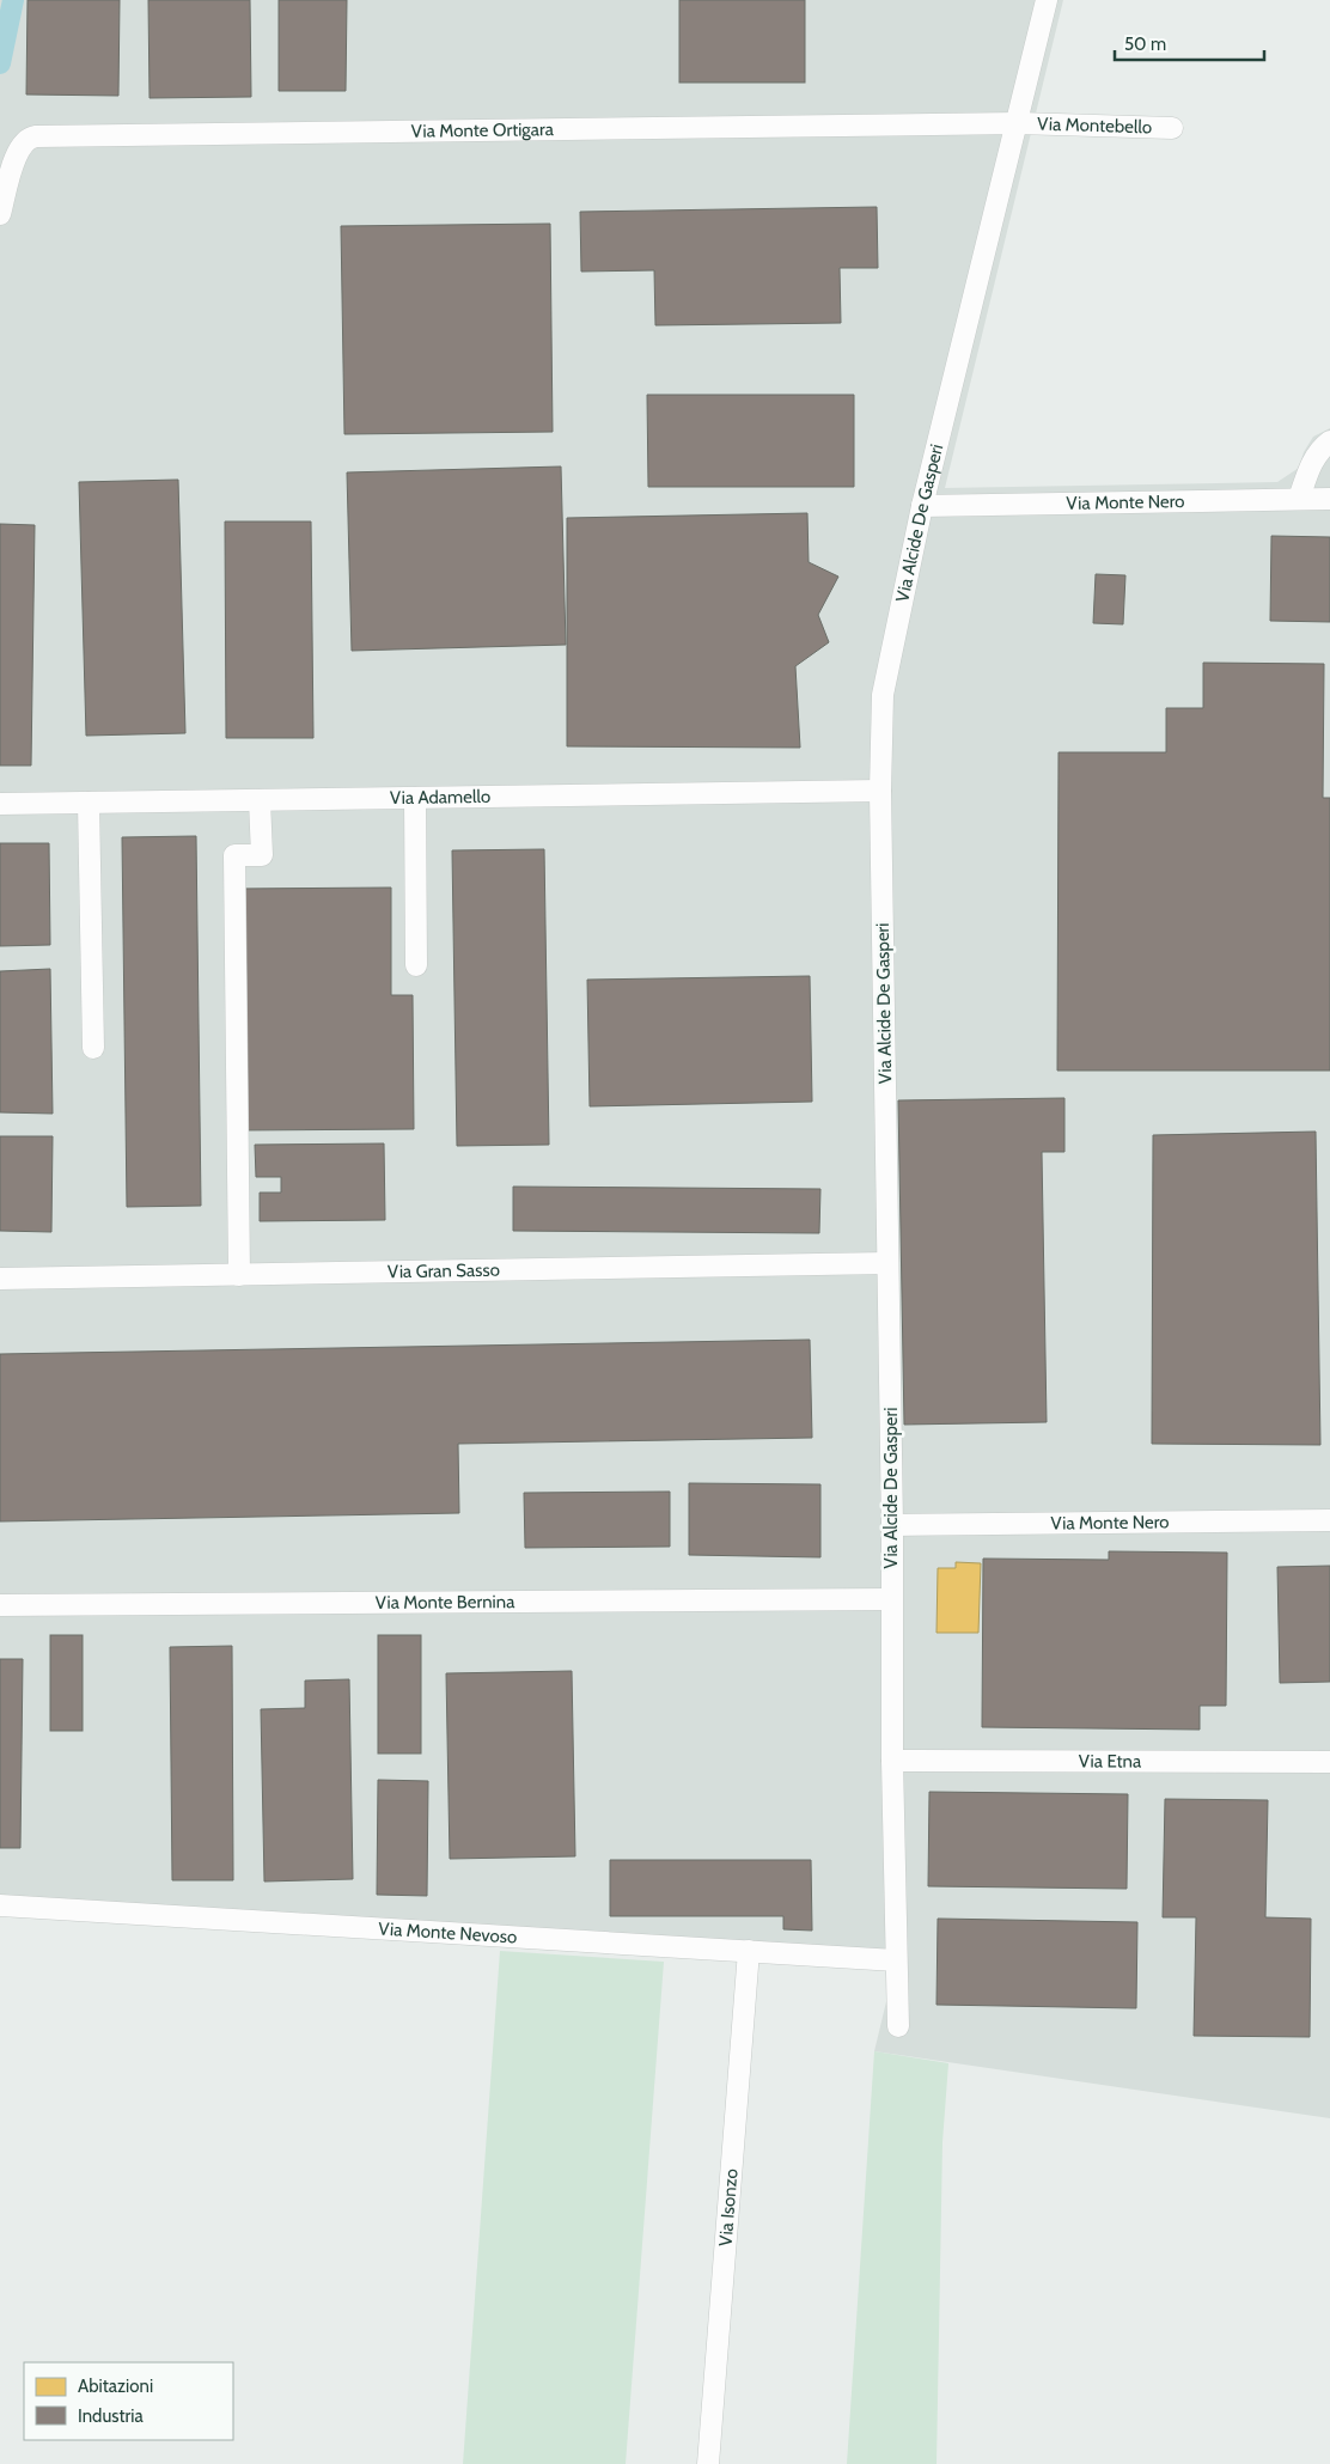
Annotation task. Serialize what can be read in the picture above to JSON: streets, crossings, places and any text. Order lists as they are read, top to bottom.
{
  "streets": {
    "street": [
      "Via Montebello",
      "Via Monte Ortigara",
      "Via Monte Nero",
      "Via Alcide De Gasperi",
      "Via Adamello",
      "Via Gran Sasso",
      "Via Monte Bernina",
      "Via Etna",
      "Via Monte Nevoso",
      "Via Isonzo"
    ]
  },
  "crossings": [
    ["Via Montebello", "Via Monte Ortigara"],
    ["Via Montebello", "Via Alcide De Gasperi"],
    ["Via Monte Ortigara", "Via Alcide De Gasperi"],
    ["Via Monte Nero", "Via Alcide De Gasperi"],
    ["Via Alcide De Gasperi", "Via Adamello"],
    ["Via Alcide De Gasperi", "Via Gran Sasso"],
    ["Via Alcide De Gasperi", "Via Monte Bernina"],
    ["Via Alcide De Gasperi", "Via Etna"],
    ["Via Alcide De Gasperi", "Via Monte Nevoso"],
    ["Via Monte Nevoso", "Via Isonzo"]
  ],
  "legend": ["Abitazioni", "Industria"],
  "scale_bar": "50 m"
}
